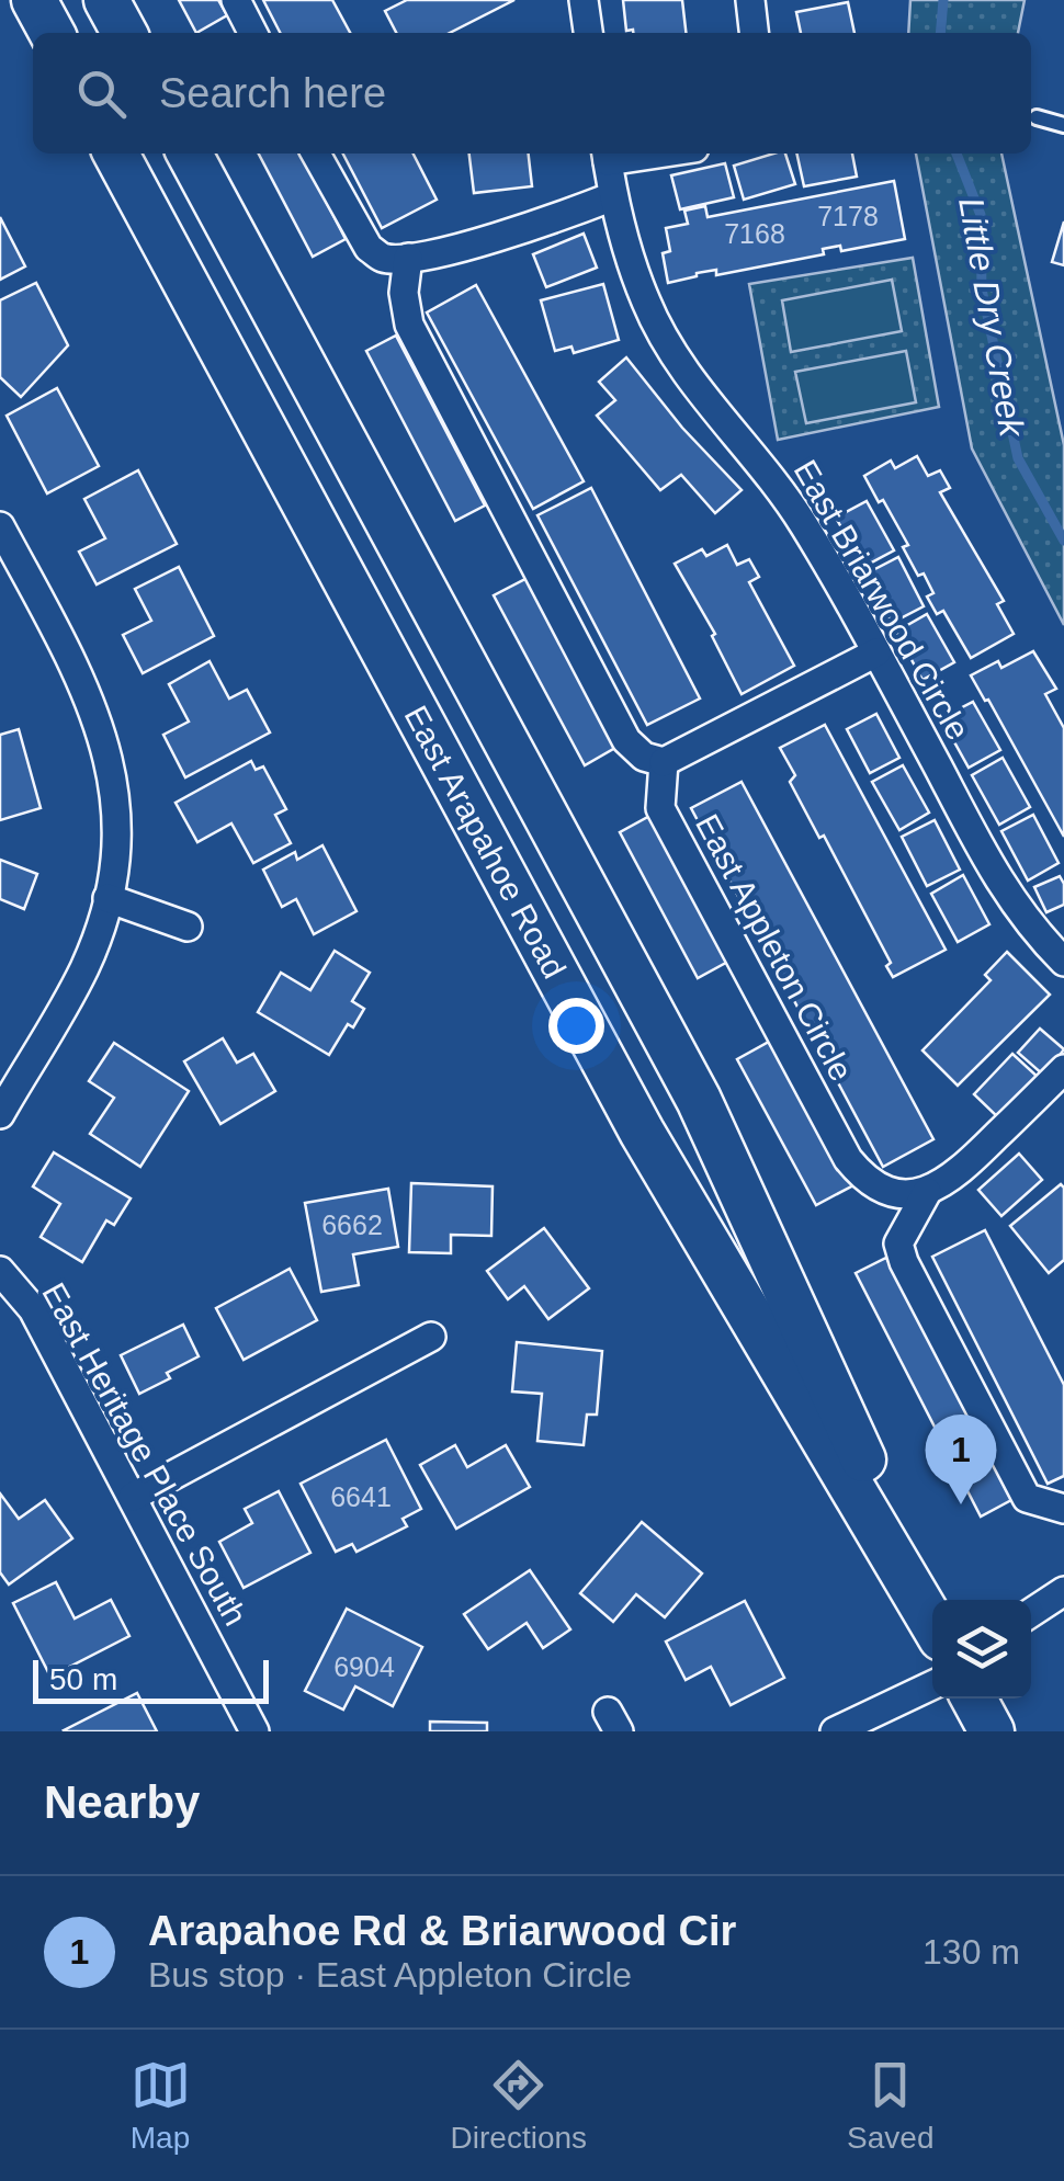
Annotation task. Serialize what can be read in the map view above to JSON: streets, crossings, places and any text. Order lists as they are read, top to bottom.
{
  "streets": {
    "main road": ["East Arapahoe Road"],
    "street": ["East Briarwood Circle", "East Appleton Circle", "East Heritage Place South"]
  },
  "water": ["Little Dry Creek"],
  "house_numbers": [
    "7178",
    "7168",
    "6662",
    "6641",
    "6904"
  ],
  "scale_bar": "50 m",
  "page": {
    "search": "Search here",
    "pins": "1",
    "scale": "50 m",
    "heading": "Nearby",
    "list": [
      {
        "mark": "1",
        "name": "Arapahoe Rd & Briarwood Cir",
        "note": "Bus stop · East Appleton Circle",
        "value": "130 m"
      }
    ],
    "nav": ["Map", "Directions", "Saved"]
  }
}
